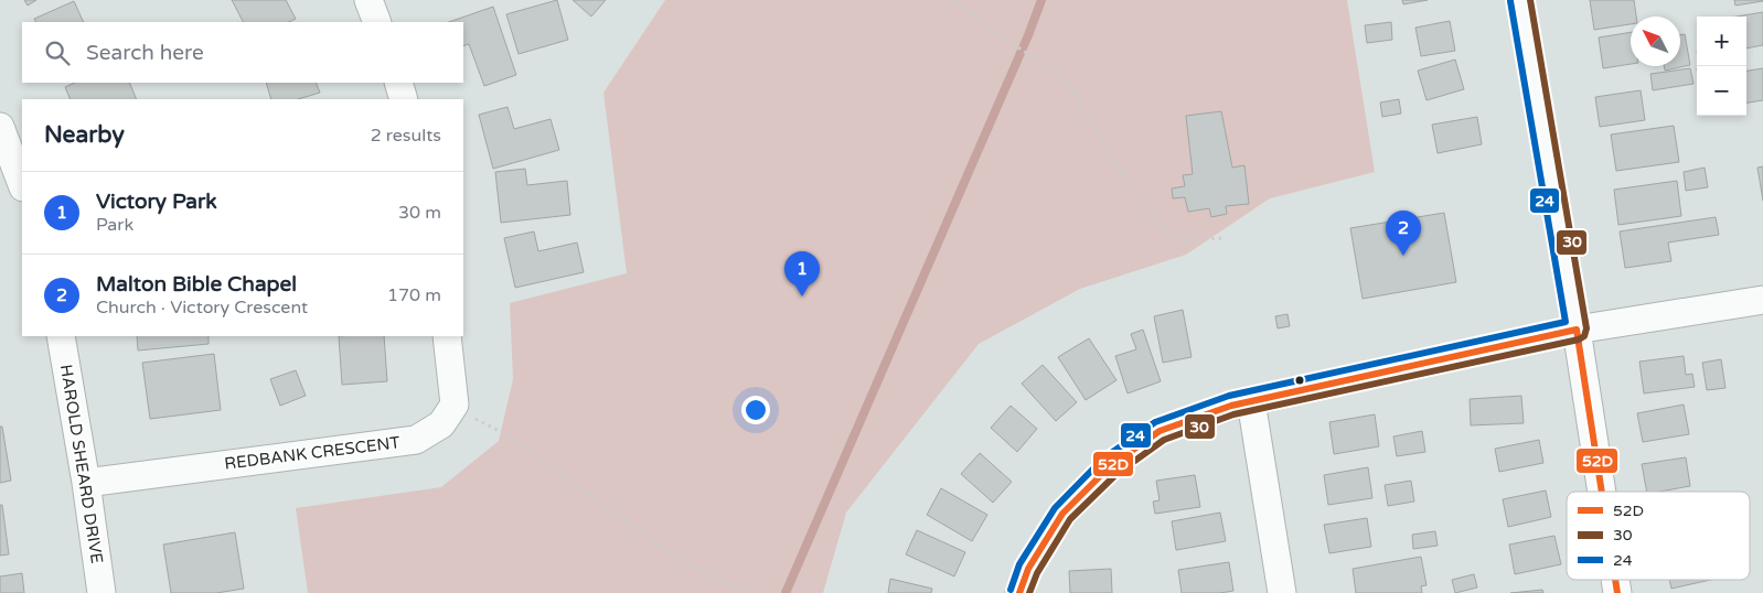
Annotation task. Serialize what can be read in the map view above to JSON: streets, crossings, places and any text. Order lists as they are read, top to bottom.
{
  "streets": {
    "street": ["REDBANK CRESCENT", "HAROLD SHEARD DRIVE"]
  },
  "crossings": [
    ["REDBANK CRESCENT", "HAROLD SHEARD DRIVE"]
  ],
  "lines": ["transit line 30", "transit line 24", "transit line 52D"],
  "legend": ["52D", "30", "24"],
  "north": "top left",
  "page": {
    "map_buttons": ["+", "−"],
    "search": "Search here",
    "heading": ["Nearby", "2 results"],
    "list": [
      {
        "mark": "1",
        "name": "Victory Park",
        "note": "Park",
        "value": "30 m"
      },
      {
        "mark": "2",
        "name": "Malton Bible Chapel",
        "note": "Church · Victory Crescent",
        "value": "170 m"
      }
    ],
    "pins": ["2", "1"]
  }
}
